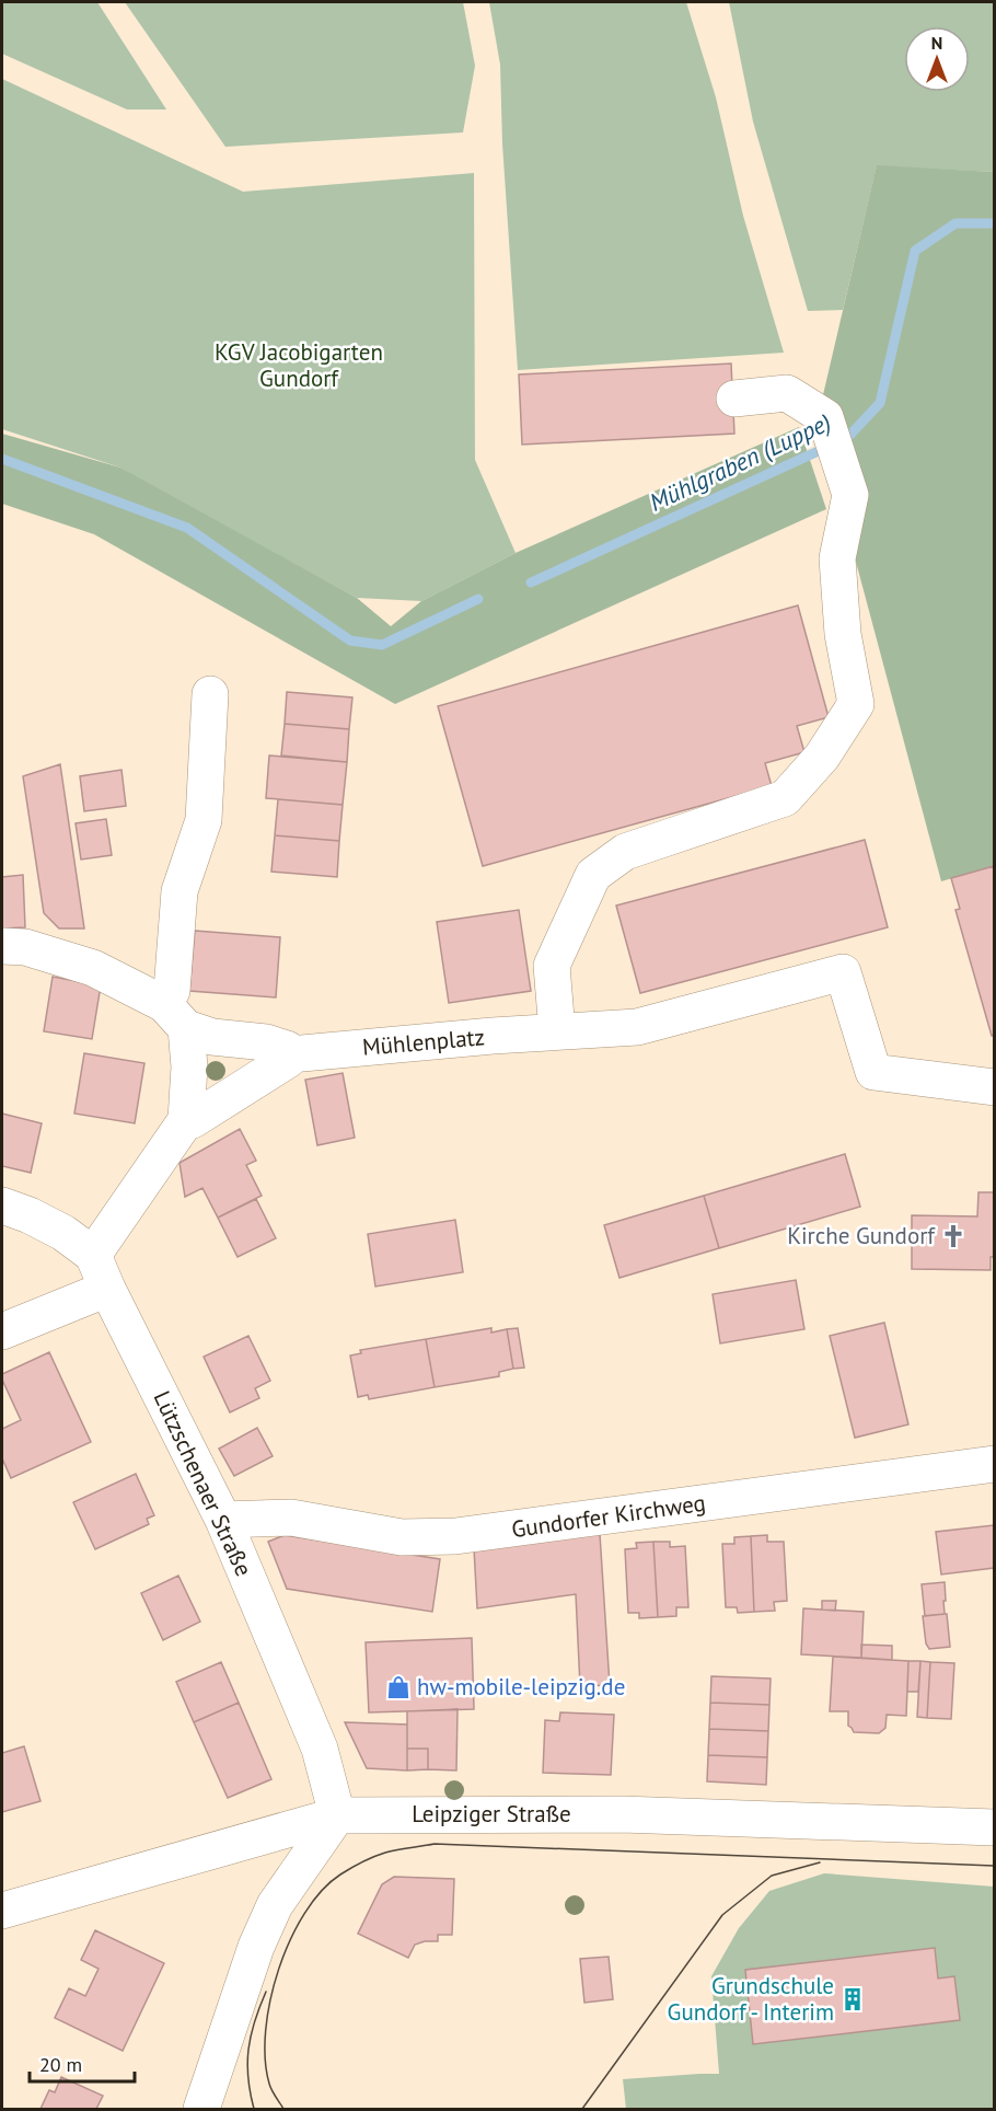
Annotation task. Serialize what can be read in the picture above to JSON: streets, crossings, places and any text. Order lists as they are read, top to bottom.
{
  "streets": {
    "street": [
      "Mühlenplatz",
      "Lützschenaer Straße",
      "Gundorfer Kirchweg",
      "Leipziger Straße"
    ]
  },
  "crossings": [
    ["Lützschenaer Straße", "Gundorfer Kirchweg"],
    ["Lützschenaer Straße", "Leipziger Straße"]
  ],
  "water": ["Mühlgraben (Luppe)"],
  "parks": ["KGV Jacobigarten Gundorf"],
  "places": {
    "church": ["Kirche Gundorf"],
    "shop": ["hw-mobile-leipzig.de"],
    "building": ["Grundschule Gundorf - Interim"]
  },
  "scale_bar": "20 m",
  "north": "top"
}
